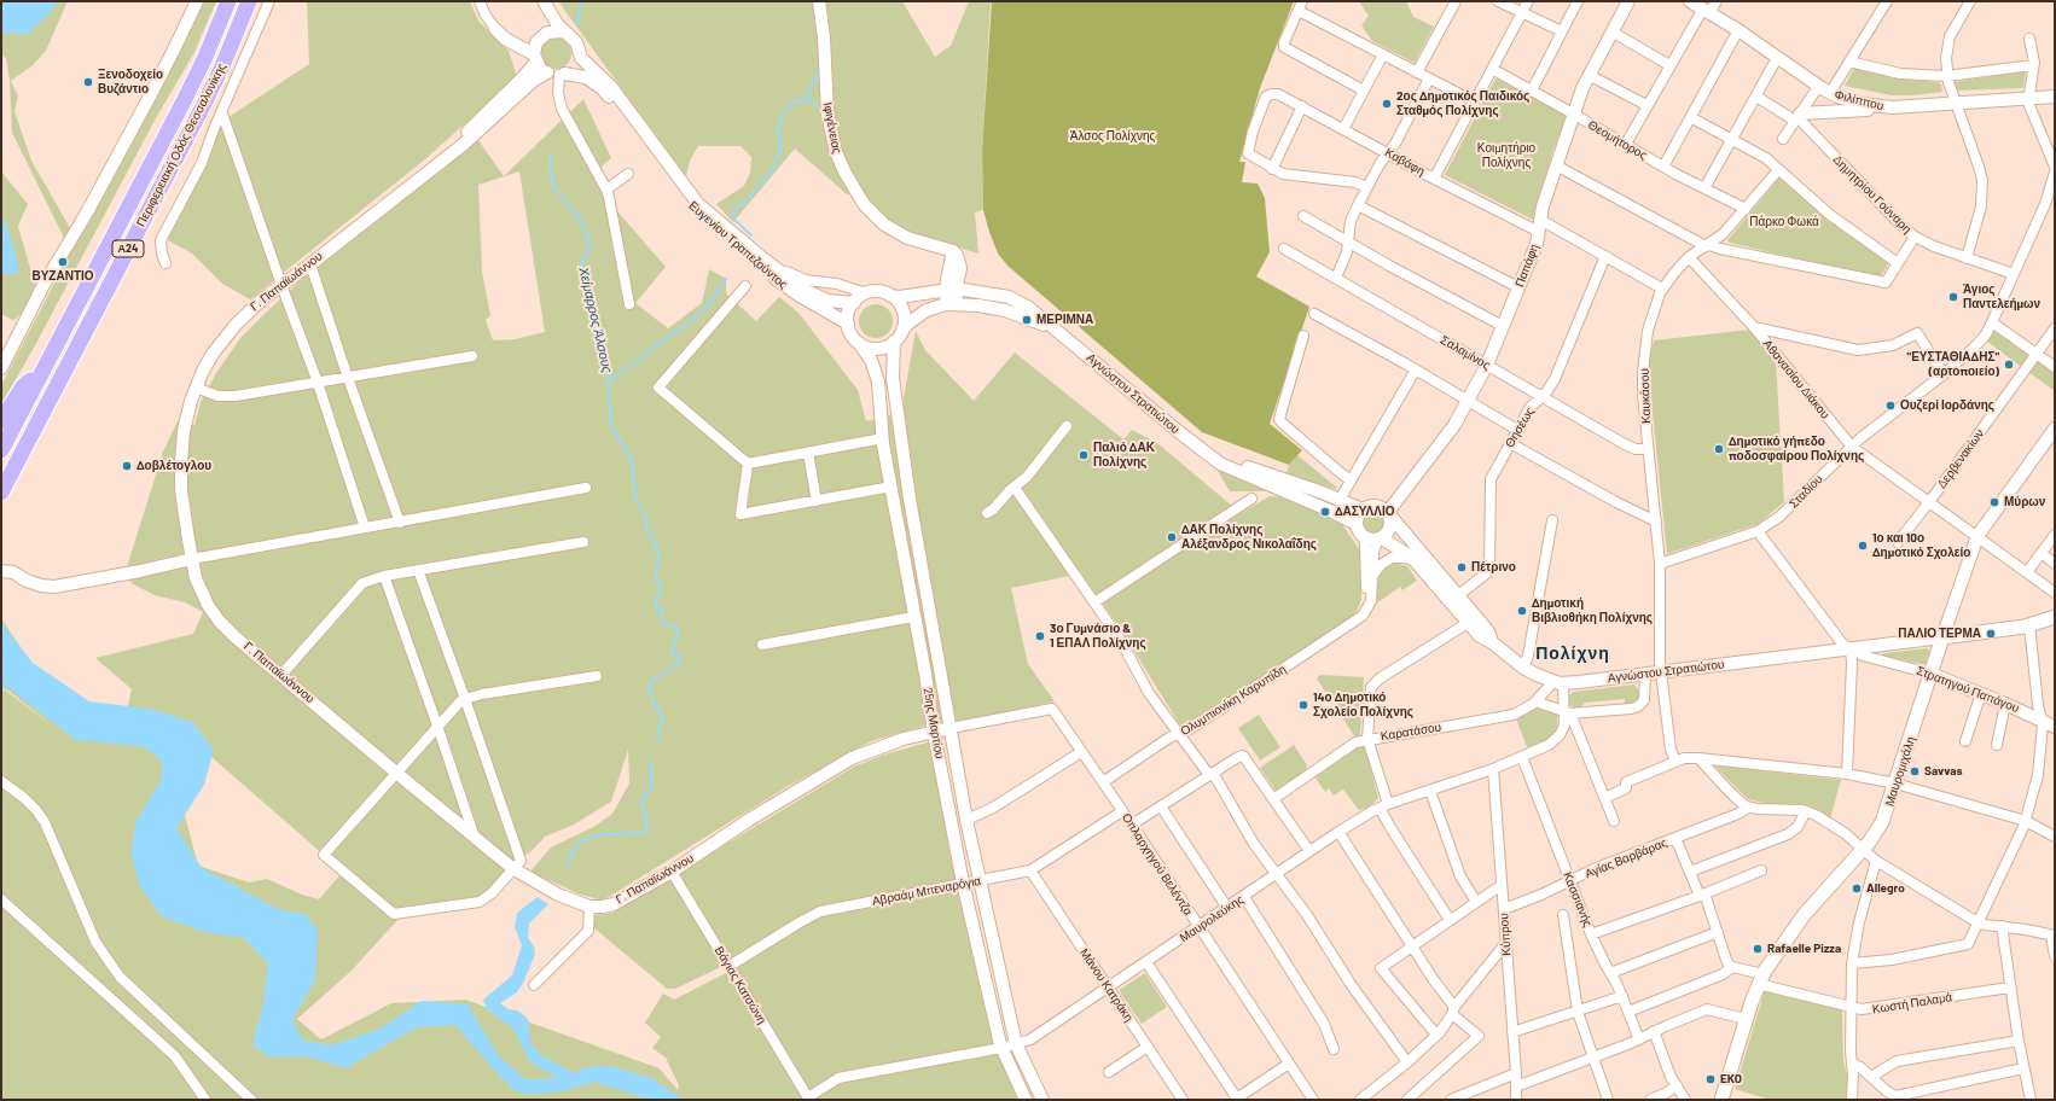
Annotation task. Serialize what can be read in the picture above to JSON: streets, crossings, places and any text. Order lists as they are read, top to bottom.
{
  "streets": {
    "highway": ["Περιφερειακή Οδός Θεσσαλονίκης", "Α24"],
    "main road": ["Αγνώστου Στρατιώτου", "Μαυρομιχάλη"],
    "street": [
      "Φιλίππου",
      "Ιφιγένειας",
      "Θεομήτορος",
      "Καβάφη",
      "Δημητρίου Γούναρη",
      "Ευγενίου Τραπεζούντος",
      "Παπάφη",
      "Γ. Παπαϊωάννου",
      "Σαλαμίνος",
      "Αθανασίου Διάκου",
      "Καυκάσου",
      "Θησέως",
      "Δερβενακίων",
      "Σταδίου",
      "Στρατηγού Παπάγου",
      "Ολυμπιονίκη Καρυπίδη",
      "25ης Μαρτίου",
      "Καρατάσου",
      "Αγίας Βαρβάρας",
      "Οπλαρχηγού Βελέντζα",
      "Αβραάμ Μπεναρόγια",
      "Κασσιανής",
      "Μαυρολεύκης",
      "Κύπρου",
      "Βάγιας Κατσώνη",
      "Μάνου Κατράκη",
      "Κωστή Παλαμά"
    ]
  },
  "crossings": [
    ["Ιφιγένειας", "Αγνώστου Στρατιώτου"],
    ["Θεομήτορος", "Παπάφη"],
    ["Θεομήτορος", "Καυκάσου"],
    ["Καβάφη", "Παπάφη"],
    ["Καβάφη", "Καυκάσου"],
    ["Καβάφη", "Θησέως"],
    ["Δημητρίου Γούναρη", "Σταδίου"],
    ["Ευγενίου Τραπεζούντος", "Γ. Παπαϊωάννου"],
    ["Ευγενίου Τραπεζούντος", "25ης Μαρτίου"],
    ["Παπάφη", "Σαλαμίνος"],
    ["Παπάφη", "Αγνώστου Στρατιώτου"],
    ["Γ. Παπαϊωάννου", "25ης Μαρτίου"],
    ["Γ. Παπαϊωάννου", "Οπλαρχηγού Βελέντζα"],
    ["Γ. Παπαϊωάννου", "Βάγιας Κατσώνη"],
    ["Σαλαμίνος", "Καυκάσου"],
    ["Σαλαμίνος", "Θησέως"],
    ["Αθανασίου Διάκου", "Καυκάσου"],
    ["Αθανασίου Διάκου", "Δερβενακίων"],
    ["Αθανασίου Διάκου", "Σταδίου"],
    ["Αθανασίου Διάκου", "Μαυρομιχάλη"],
    ["Αγνώστου Στρατιώτου", "Καυκάσου"],
    ["Αγνώστου Στρατιώτου", "Στρατηγού Παπάγου"],
    ["Αγνώστου Στρατιώτου", "Καρατάσου"],
    ["Αγνώστου Στρατιώτου", "Μαυρομιχάλη"],
    ["Αγνώστου Στρατιώτου", "Μαυρολεύκης"],
    ["Καυκάσου", "Σταδίου"],
    ["Στρατηγού Παπάγου", "Μαυρομιχάλη"],
    ["Ολυμπιονίκη Καρυπίδη", "Οπλαρχηγού Βελέντζα"],
    ["25ης Μαρτίου", "Οπλαρχηγού Βελέντζα"],
    ["25ης Μαρτίου", "Αβραάμ Μπεναρόγια"],
    ["25ης Μαρτίου", "Μαυρολεύκης"],
    ["Καρατάσου", "Μαυρολεύκης"],
    ["Μαυρομιχάλη", "Κωστή Παλαμά"],
    ["Αγίας Βαρβάρας", "Κασσιανής"],
    ["Αγίας Βαρβάρας", "Κύπρου"],
    ["Οπλαρχηγού Βελέντζα", "Αβραάμ Μπεναρόγια"],
    ["Οπλαρχηγού Βελέντζα", "Μαυρολεύκης"],
    ["Αβραάμ Μπεναρόγια", "Βάγιας Κατσώνη"],
    ["Αβραάμ Μπεναρόγια", "Μάνου Κατράκη"],
    ["Κασσιανής", "Μαυρολεύκης"],
    ["Μαυρολεύκης", "Κύπρου"],
    ["Μαυρολεύκης", "Βάγιας Κατσώνη"],
    ["Μαυρολεύκης", "Μάνου Κατράκη"]
  ],
  "districts": ["Πολίχνη"],
  "water": ["Χείμαρρος Άλσους"],
  "parks": ["Άλσος Πολίχνης", "Κοιμητήριο Πολίχνης", "Πάρκο Φωκά"],
  "places": [
    "Ξενοδοχείο Βυζάντιο",
    "2ος Δημοτικός Παιδικός Σταθμός Πολίχνης",
    "ΒΥΖΑΝΤΙΟ",
    "Άγιος Παντελεήμων",
    "ΜΕΡΙΜΝΑ",
    "\"ΕΥΣΤΑΘΙΑΔΗΣ\" (αρτοποιείο)",
    "Ουζερί Ιορδάνης",
    "Δημοτικό γήπεδο ποδοσφαίρου Πολίχνης",
    "Παλιό ΔΑΚ Πολίχνης",
    "Δοβλέτογλου",
    "Μύρων",
    "ΔΑΣΥΛΛΙΟ",
    "ΔΑΚ Πολίχνης Αλέξανδρος Νικολαΐδης",
    "1ο και 10ο Δημοτικό Σχολείο",
    "Πέτρινο",
    "Δημοτική Βιβλιοθήκη Πολίχνης",
    "ΠΑΛΙΟ ΤΕΡΜΑ",
    "3ο Γυμνάσιο & 1 ΕΠΑΛ Πολίχνης",
    "14ο Δημοτικό Σχολείο Πολίχνης",
    "Savvas",
    "Allegro",
    "Rafaelle Pizza",
    "EKO"
  ]
}
